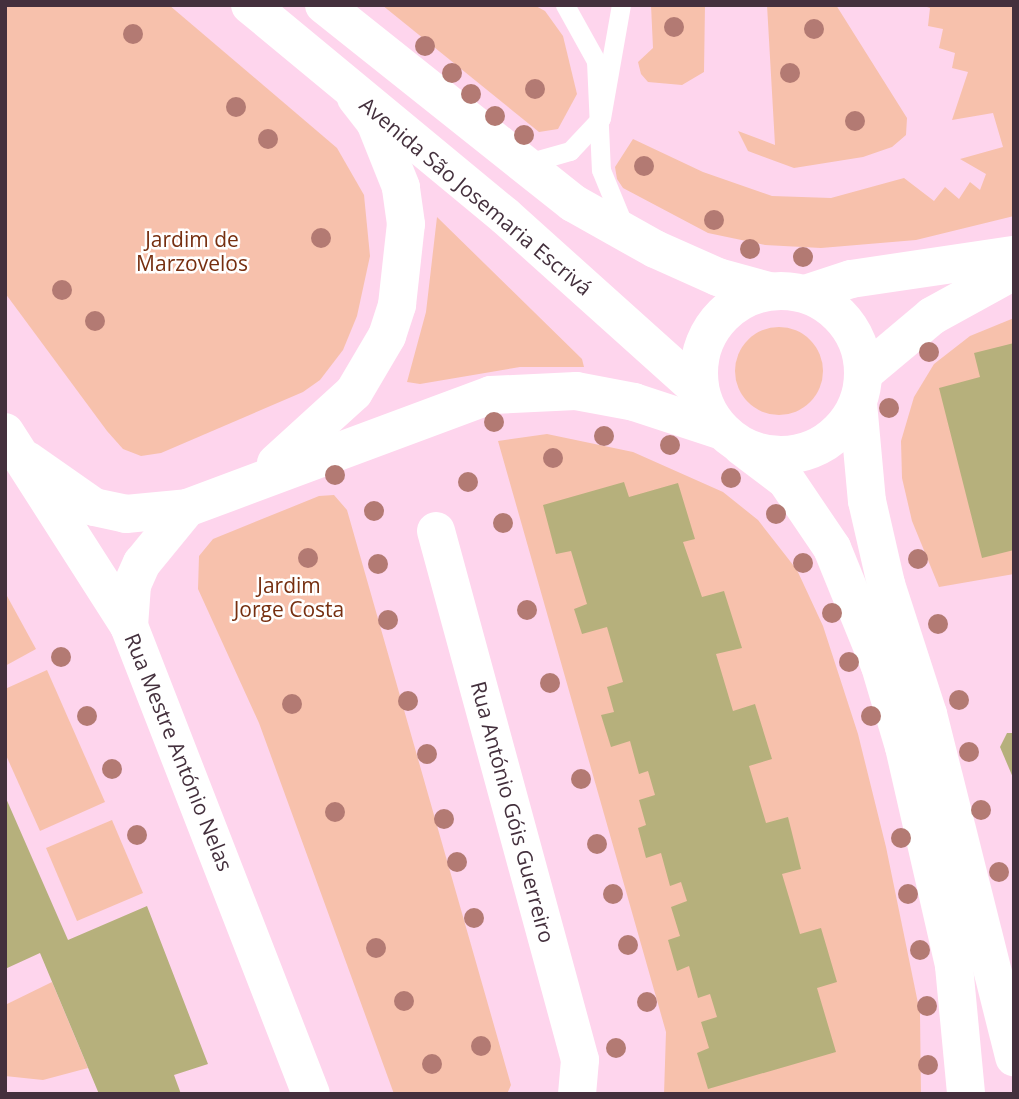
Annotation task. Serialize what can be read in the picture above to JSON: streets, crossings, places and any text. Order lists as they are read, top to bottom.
{
  "streets": {
    "street": ["Avenida São Josemaria Escrivá", "Rua Mestre António Nelas", "Rua António Góis Guerreiro"]
  },
  "parks": ["Jardim de Marzovelos", "Jardim Jorge Costa"]
}
